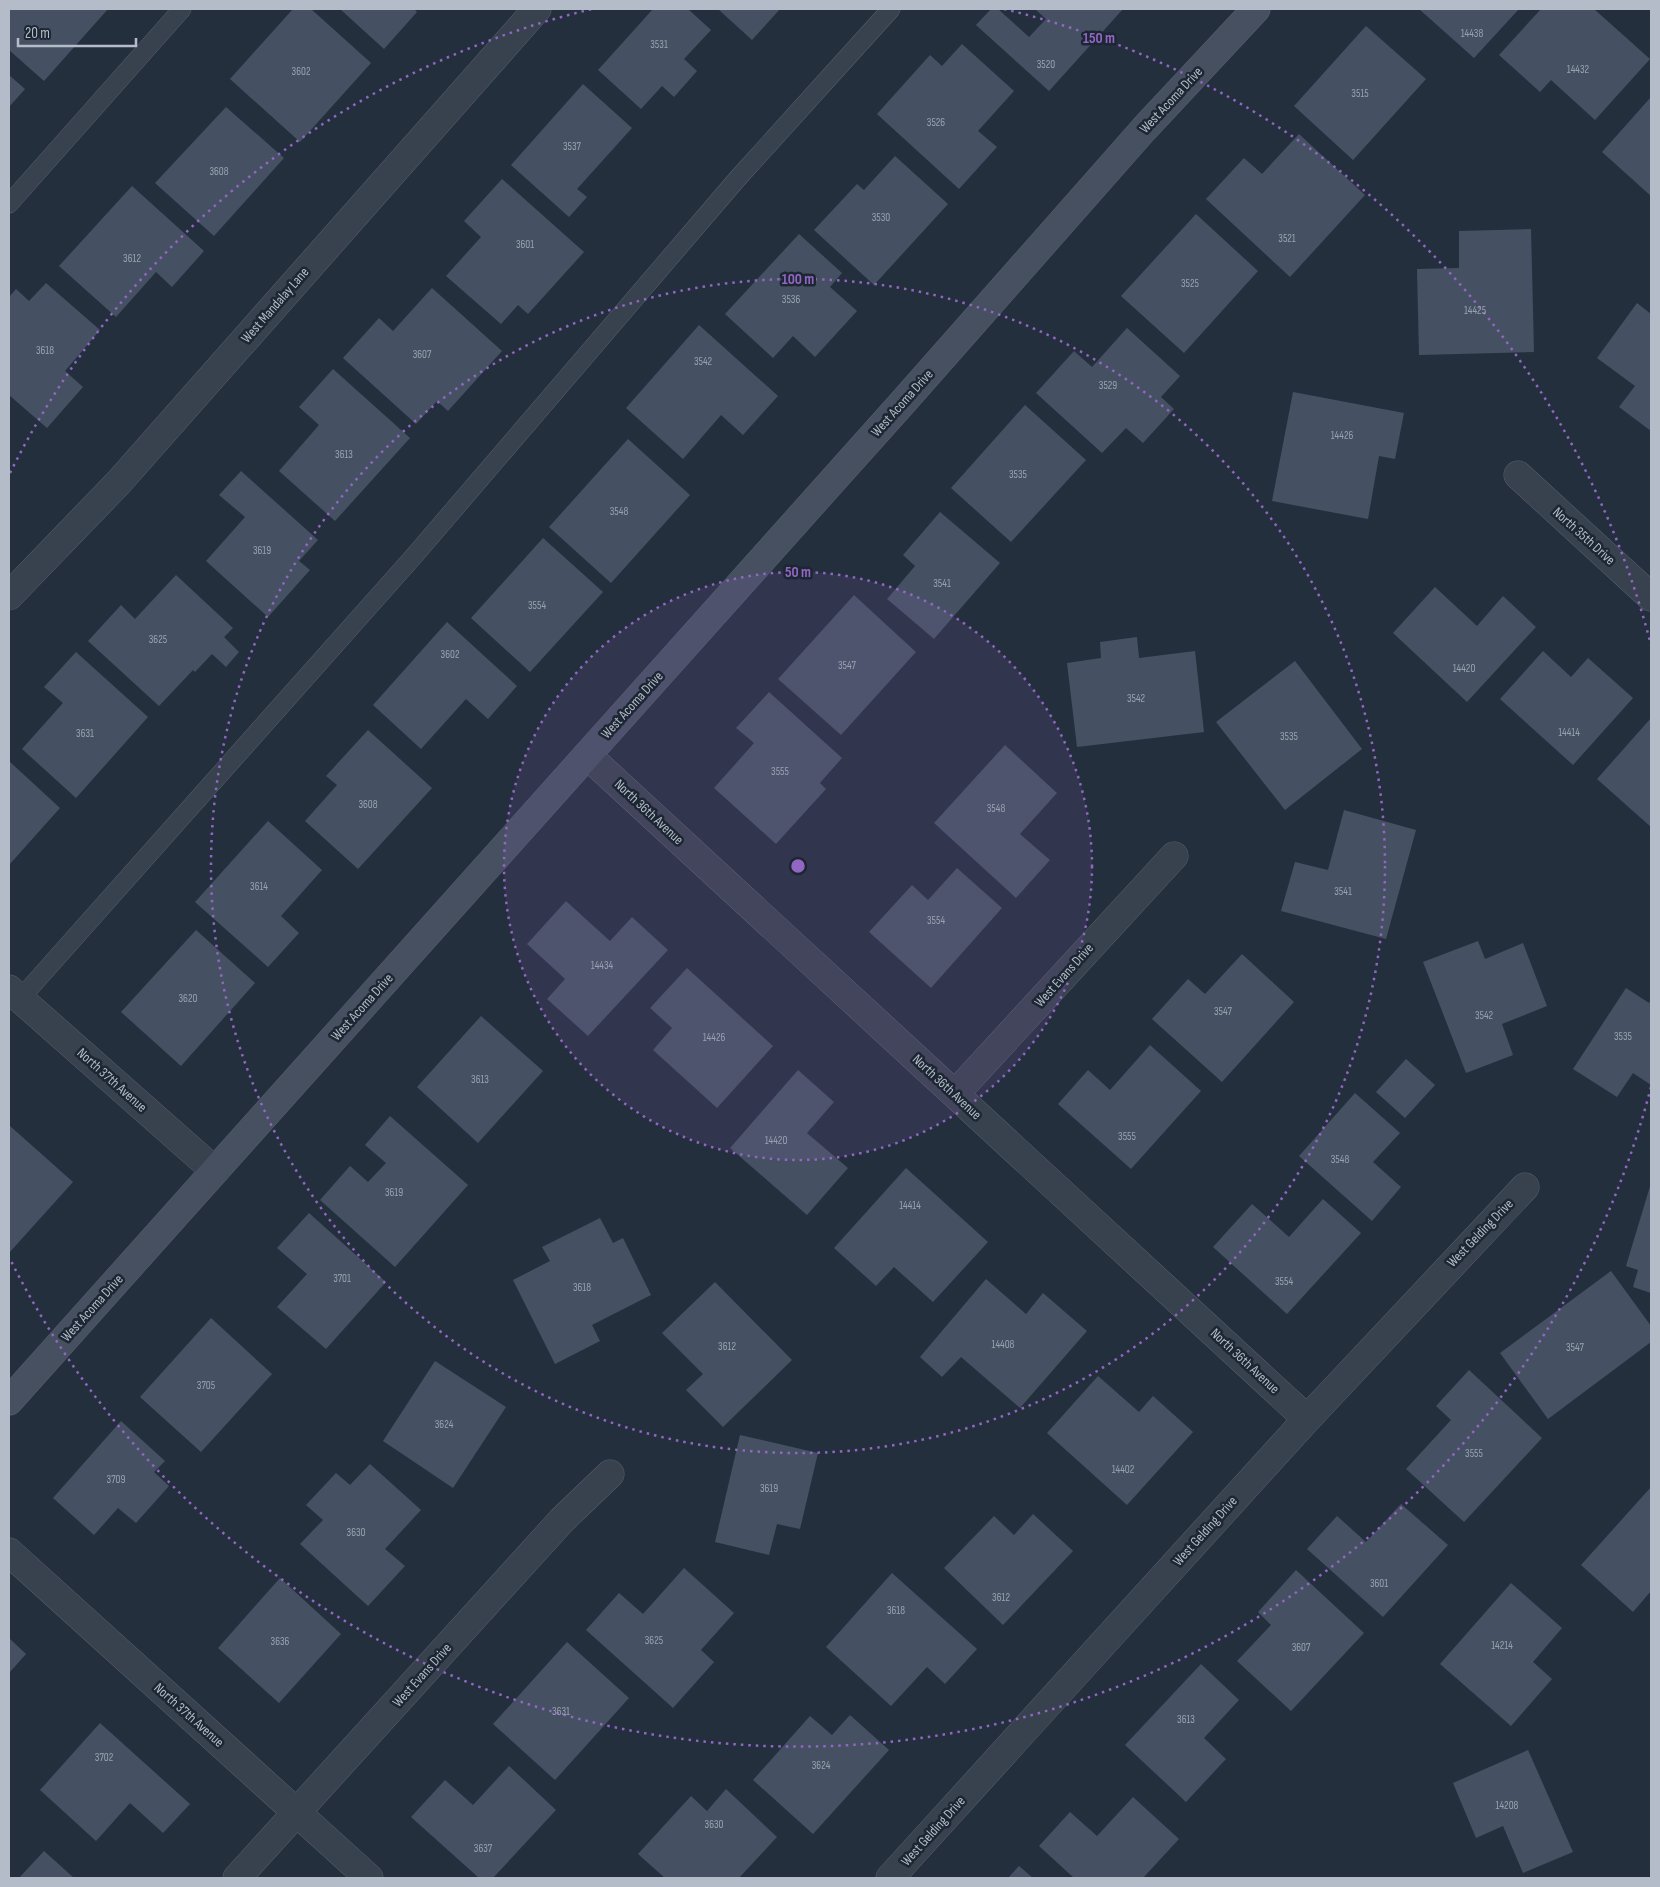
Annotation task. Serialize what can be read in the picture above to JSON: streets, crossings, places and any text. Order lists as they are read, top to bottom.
{
  "streets": {
    "street": [
      "West Acoma Drive",
      "West Mandalay Lane",
      "North 35th Drive",
      "North 36th Avenue",
      "West Evans Drive",
      "North 37th Avenue",
      "West Gelding Drive"
    ]
  },
  "crossings": [
    ["West Acoma Drive", "North 36th Avenue"],
    ["West Acoma Drive", "North 37th Avenue"],
    ["North 36th Avenue", "West Evans Drive"],
    ["North 36th Avenue", "West Gelding Drive"],
    ["West Evans Drive", "North 37th Avenue"]
  ],
  "house_numbers": [
    "14438",
    "3531",
    "3520",
    "14432",
    "3602",
    "3515",
    "3526",
    "3537",
    "3608",
    "3530",
    "3521",
    "3601",
    "3612",
    "3525",
    "3536",
    "14425",
    "3618",
    "3607",
    "3542",
    "3529",
    "14426",
    "3613",
    "3535",
    "3548",
    "3619",
    "3541",
    "3554",
    "3625",
    "3602",
    "3547",
    "14420",
    "3542",
    "14414",
    "3631",
    "3535",
    "3555",
    "3608",
    "3548",
    "3614",
    "3541",
    "3554",
    "14434",
    "3620",
    "3547",
    "3542",
    "3535",
    "14426",
    "3613",
    "3555",
    "14420",
    "3548",
    "3619",
    "14414",
    "3701",
    "3554",
    "3618",
    "14408",
    "3612",
    "3547",
    "3705",
    "3624",
    "3555",
    "14402",
    "3709",
    "3619",
    "3630",
    "3601",
    "3612",
    "3618",
    "3625",
    "3636",
    "14214",
    "3607",
    "3631",
    "3613",
    "3702",
    "3624",
    "14208",
    "3630",
    "3637"
  ],
  "scale_bar": "20 m",
  "rings": ["150 m", "100 m", "50 m"]
}
